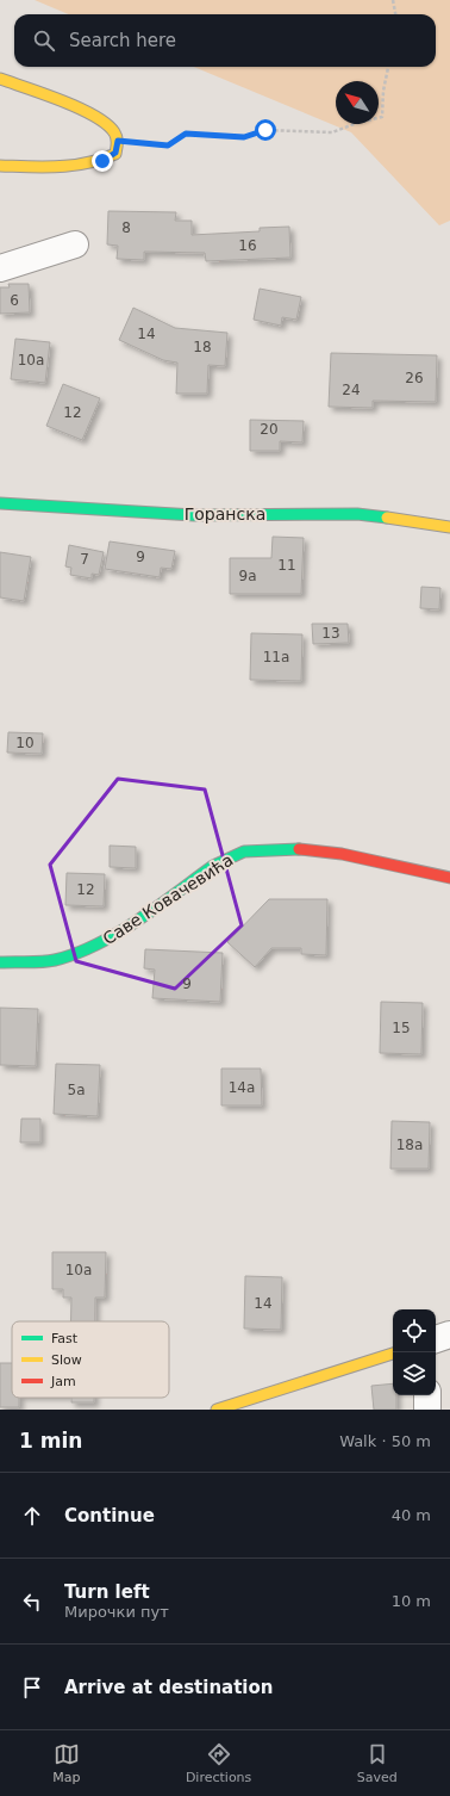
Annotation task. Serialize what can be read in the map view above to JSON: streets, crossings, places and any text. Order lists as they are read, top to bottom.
{
  "streets": {
    "street": ["Горанска", "Саве Ковачевића"]
  },
  "house_numbers": [
    "8",
    "16",
    "6",
    "14",
    "18",
    "10a",
    "26",
    "24",
    "12",
    "20",
    "9",
    "7",
    "11",
    "9a",
    "13",
    "11a",
    "10",
    "12",
    "9",
    "15",
    "14a",
    "5a",
    "18a",
    "10a",
    "14"
  ],
  "legend": ["Fast", "Slow", "Jam"],
  "north": "top left",
  "page": {
    "search": "Search here",
    "heading": ["1 min", "Walk · 50 m"],
    "list": [
      ["Continue", "40 m"],
      ["Turn left", "Мирочки пут", "10 m"],
      "Arrive at destination"
    ],
    "nav": ["Map", "Directions", "Saved"]
  }
}
